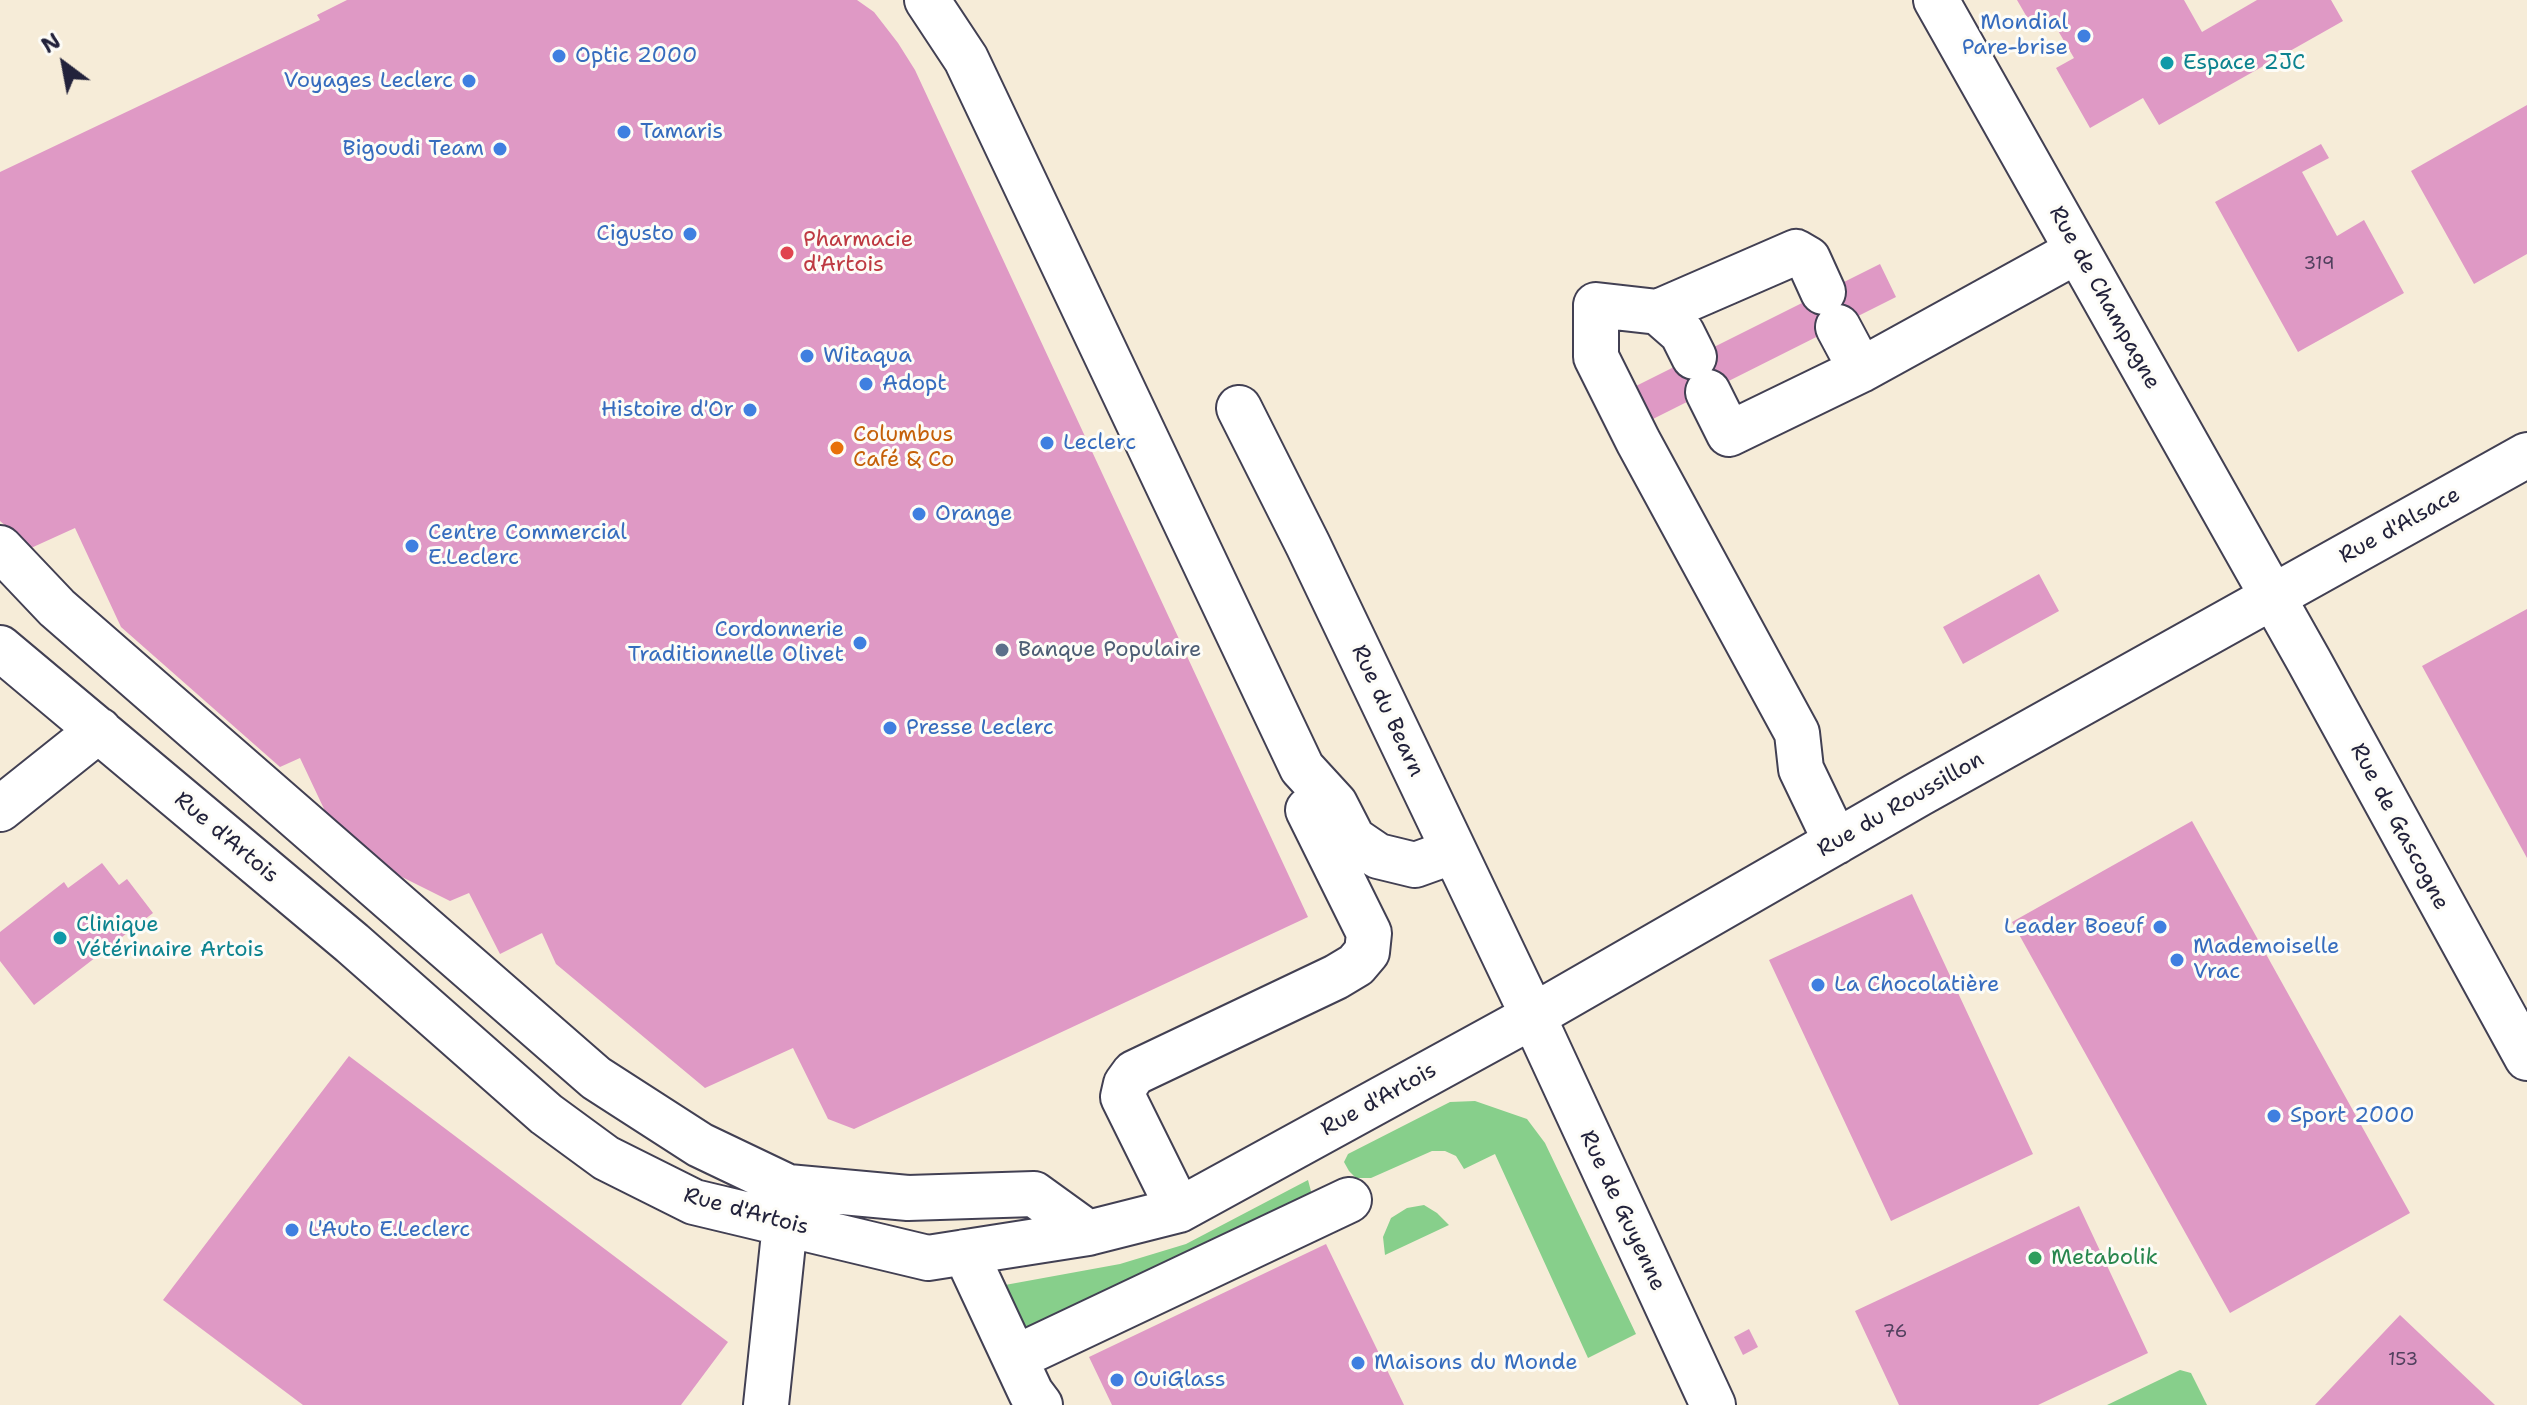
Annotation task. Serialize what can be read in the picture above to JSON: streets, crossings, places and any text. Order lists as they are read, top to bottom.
{
  "streets": {
    "street": [
      "Rue de Champagne",
      "Rue d'Alsace",
      "Rue du Bearn",
      "Rue du Roussillon",
      "Rue de Gascogne",
      "Rue d'Artois",
      "Rue de Guyenne"
    ]
  },
  "crossings": [
    ["Rue de Champagne", "Rue d'Alsace"],
    ["Rue de Champagne", "Rue du Roussillon"],
    ["Rue de Champagne", "Rue de Gascogne"],
    ["Rue d'Alsace", "Rue du Roussillon"],
    ["Rue d'Alsace", "Rue de Gascogne"],
    ["Rue du Bearn", "Rue du Roussillon"],
    ["Rue du Bearn", "Rue d'Artois"],
    ["Rue du Bearn", "Rue de Guyenne"],
    ["Rue du Roussillon", "Rue de Gascogne"],
    ["Rue du Roussillon", "Rue d'Artois"],
    ["Rue du Roussillon", "Rue de Guyenne"],
    ["Rue d'Artois", "Rue de Guyenne"]
  ],
  "places": [
    "Mondial Pare-brise",
    "Optic 2000",
    "Espace 2JC",
    "Voyages Leclerc",
    "Tamaris",
    "Bigoudi Team",
    "Cigusto",
    "Pharmacie d'Artois",
    "Witaqua",
    "Adopt",
    "Histoire d'Or",
    "Leclerc",
    "Columbus Café & Co",
    "Orange",
    "Centre Commercial E.Leclerc",
    "Cordonnerie Traditionnelle Olivet",
    "Banque Populaire",
    "Presse Leclerc",
    "Leader Boeuf",
    "Clinique Vétérinaire Artois",
    "Mademoiselle Vrac",
    "La Chocolatière",
    "Sport 2000",
    "L'Auto E.Leclerc",
    "Metabolik",
    "Maisons du Monde",
    "OuiGlass"
  ],
  "house_numbers": ["319", "76", "153"],
  "north": "top left"
}
